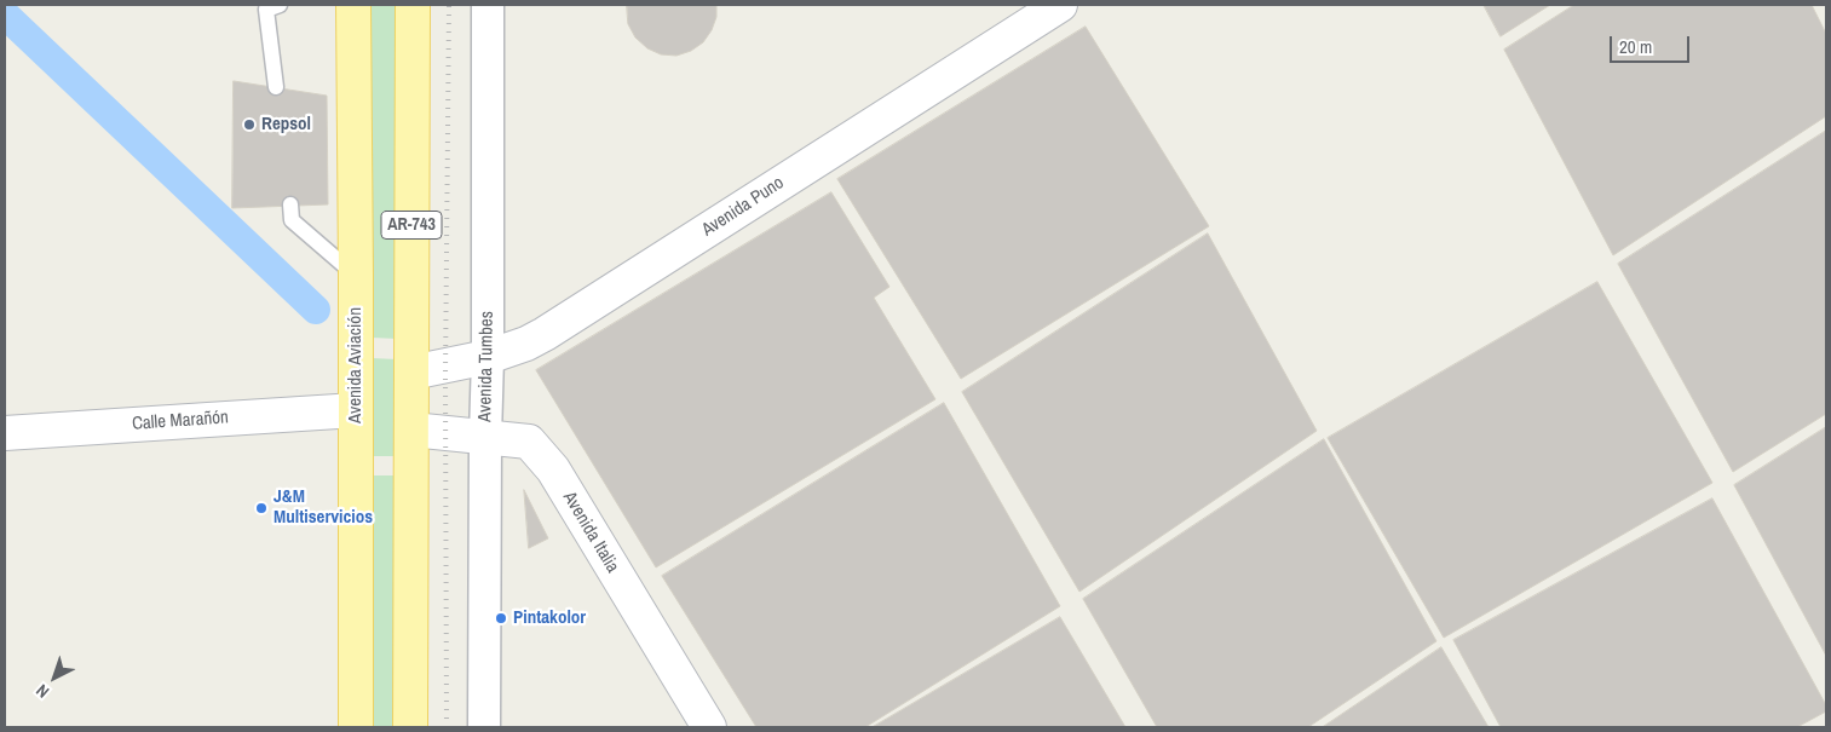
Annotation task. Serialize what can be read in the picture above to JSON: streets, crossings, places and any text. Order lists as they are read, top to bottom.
{
  "streets": {
    "main road": ["AR-743", "Avenida Aviación"],
    "street": [
      "Avenida Puno",
      "Avenida Tumbes",
      "Calle Marañón",
      "Avenida Italia"
    ]
  },
  "crossings": [
    ["Avenida Puno", "AR-743"],
    ["Avenida Puno", "Avenida Tumbes"],
    ["AR-743", "Avenida Italia"],
    ["Avenida Aviación", "Calle Marañón"],
    ["Avenida Tumbes", "Avenida Italia"]
  ],
  "places": ["Repsol", "J&M Multiservicios", "Pintakolor"],
  "scale_bar": "20 m",
  "north": "bottom left"
}
